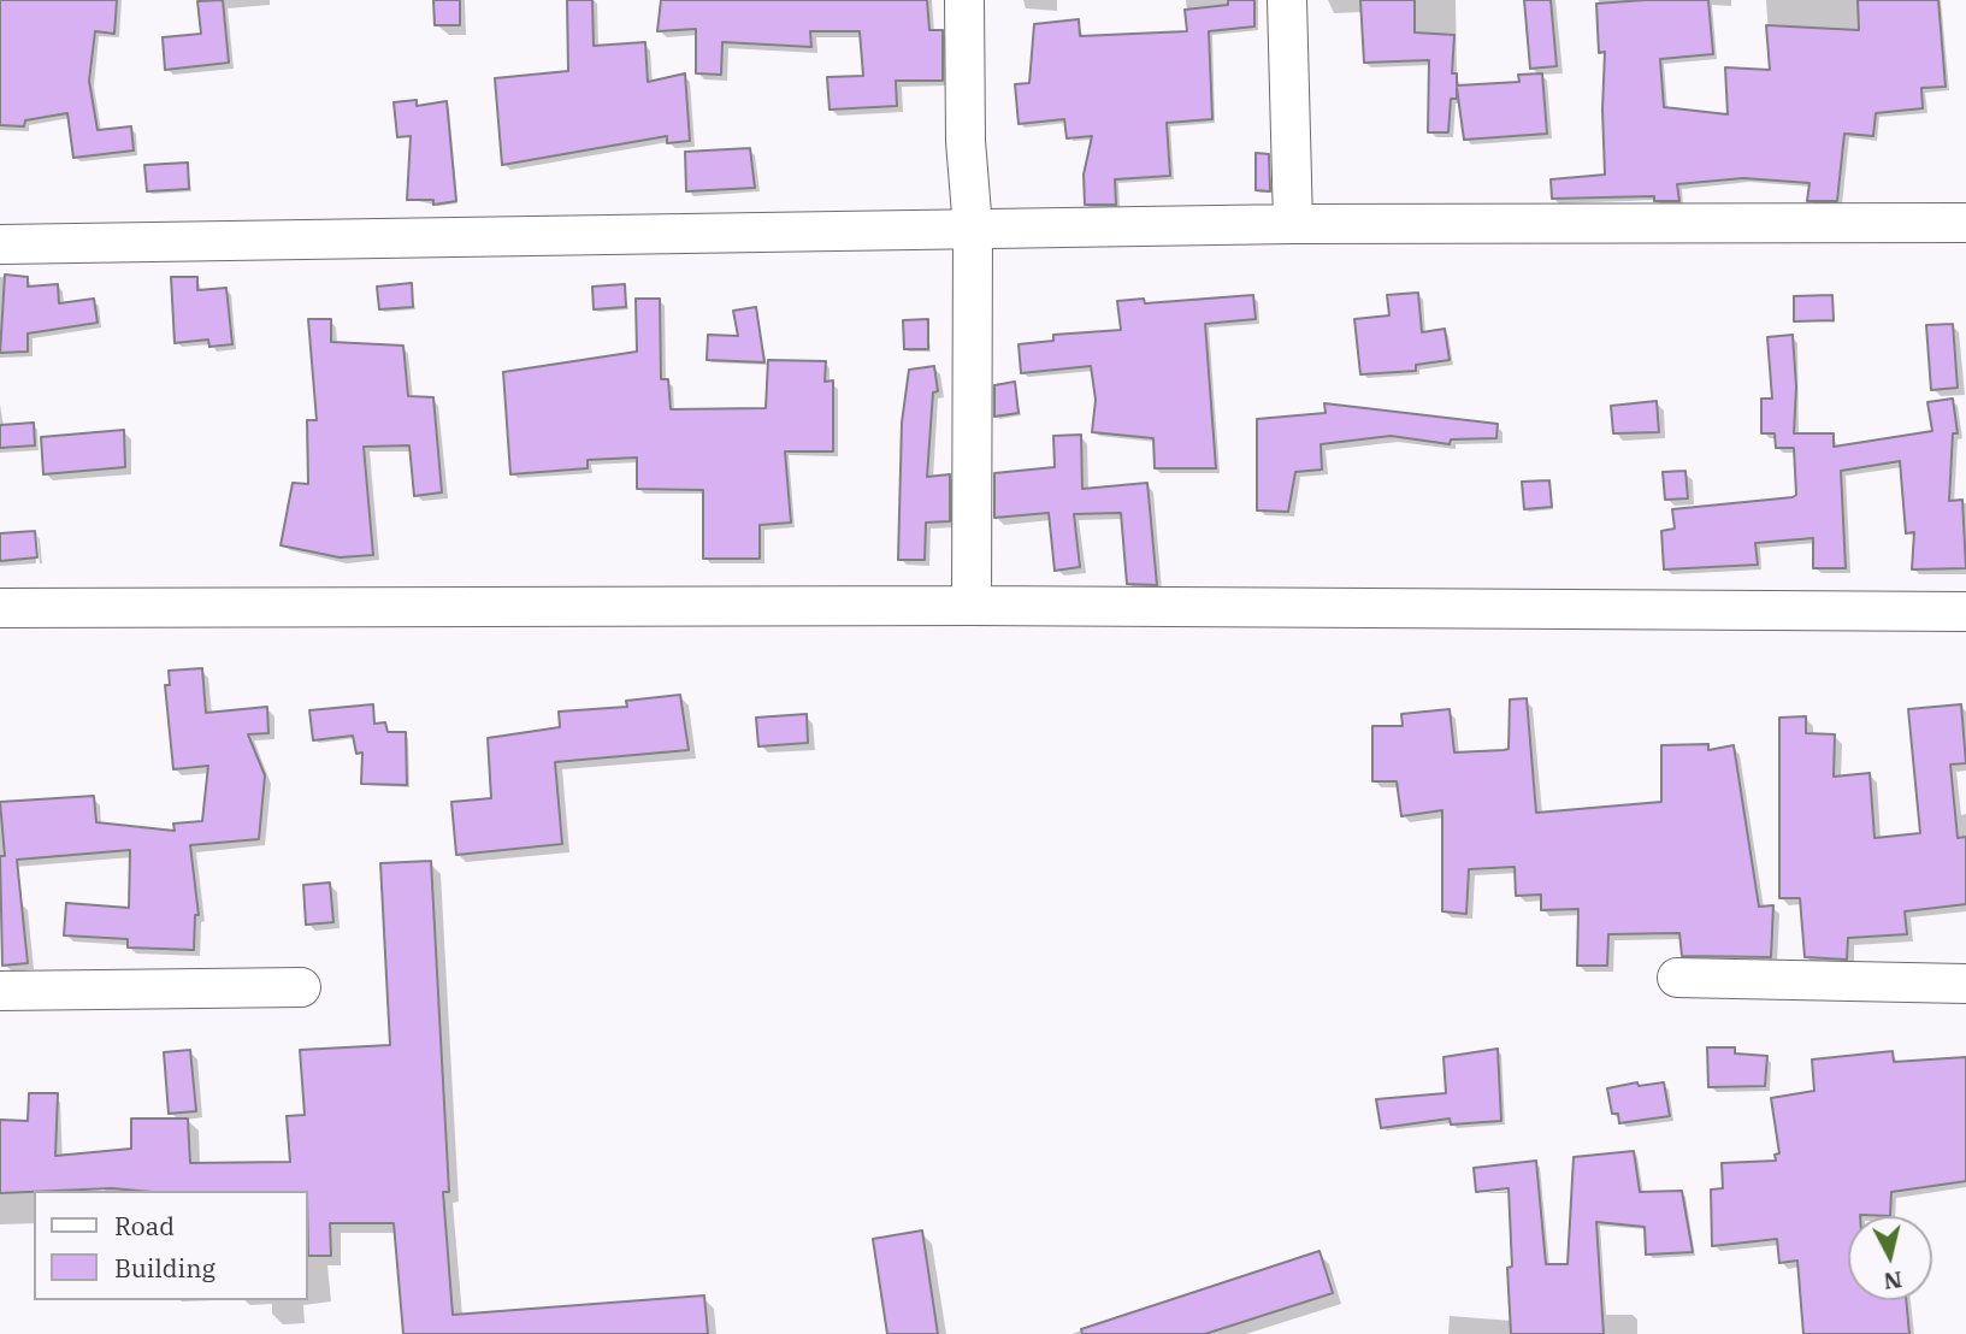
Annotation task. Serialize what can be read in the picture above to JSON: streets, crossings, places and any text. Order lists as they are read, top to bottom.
{
  "legend": ["Road", "Building"],
  "north": "bottom"
}
